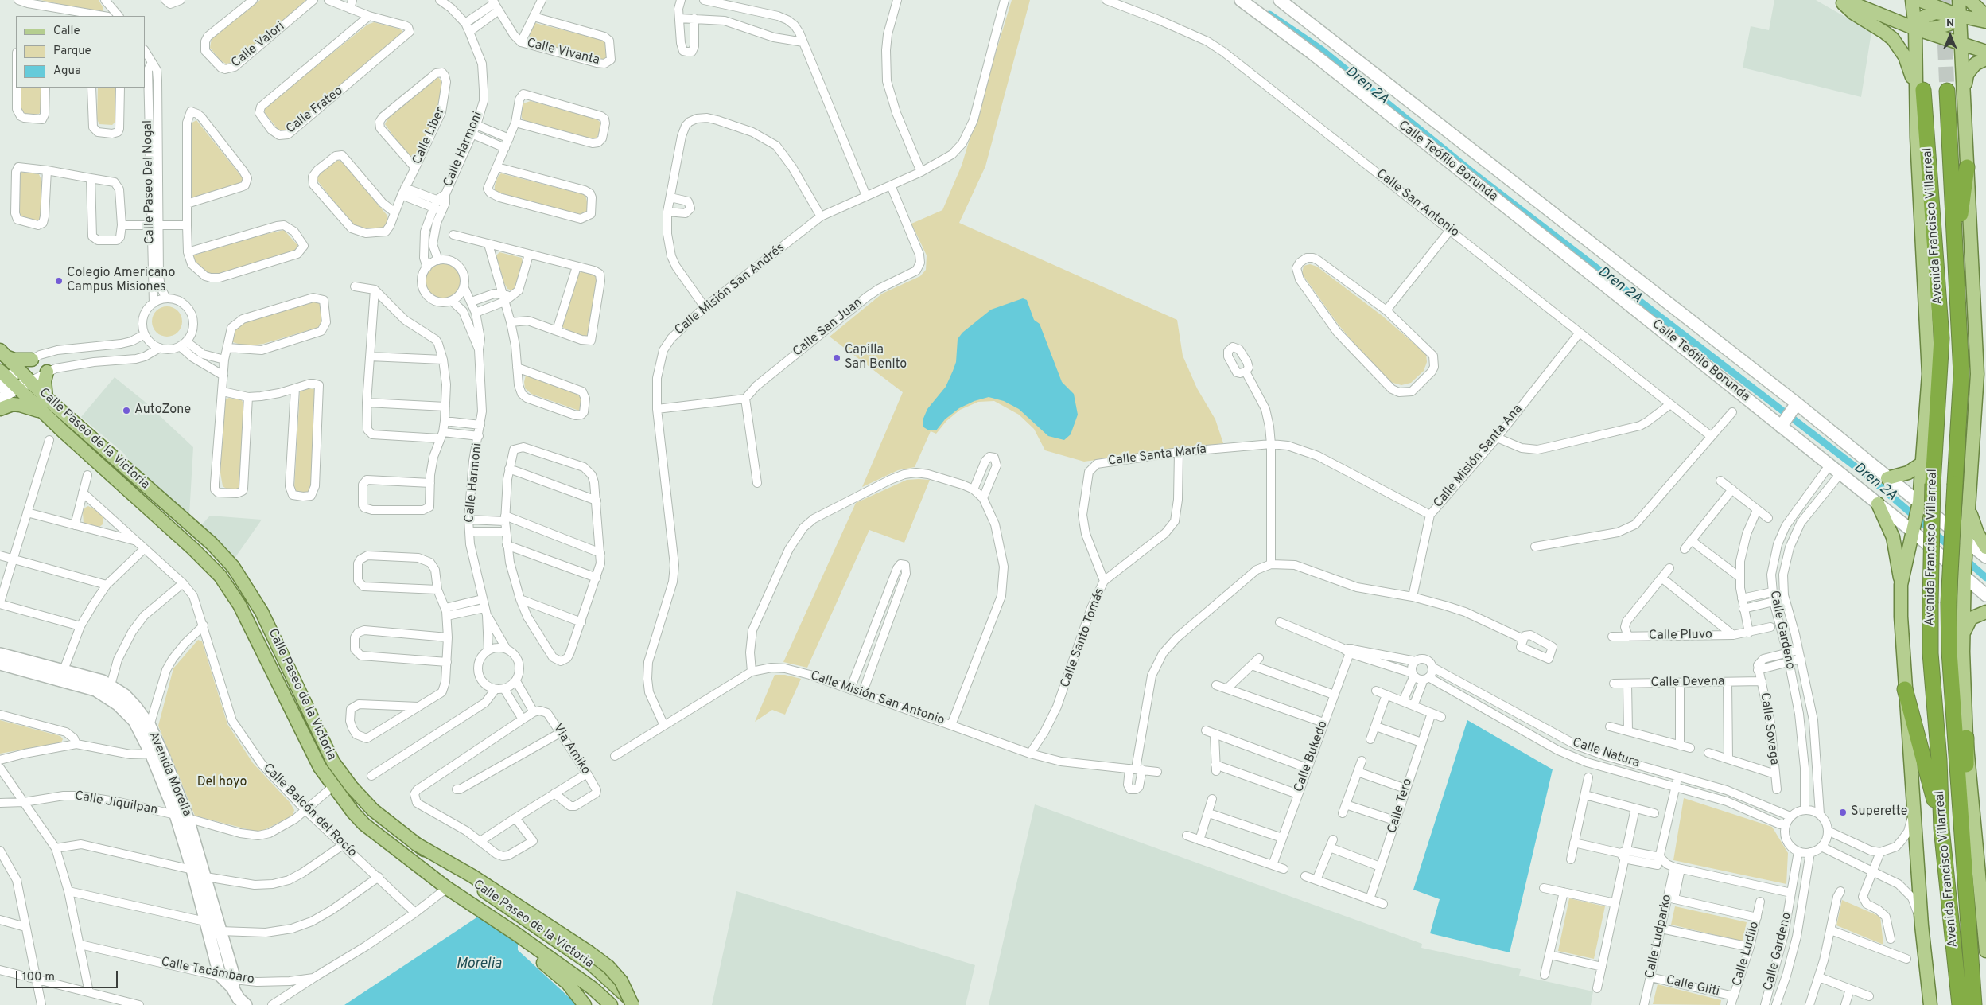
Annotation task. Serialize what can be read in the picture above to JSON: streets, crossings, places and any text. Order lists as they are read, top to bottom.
{
  "streets": {
    "highway": ["Avenida Francisco Villarreal"],
    "main road": ["Calle Teófilo Borunda", "Calle Paseo de la Victoria", "Avenida Morelia"],
    "street": [
      "Calle Valori",
      "Calle Vivanta",
      "Calle Frateo",
      "Calle Liber",
      "Calle Harmoni",
      "Calle Paseo Del Nogal",
      "Calle San Antonio",
      "Calle Misión San Andrés",
      "Calle San Juan",
      "Calle Santa María",
      "Calle Misión Santa Ana",
      "Calle Gardeno",
      "Calle Pluvo",
      "Calle Santo Tomás",
      "Calle Devena",
      "Calle Misión San Antonio",
      "Calle Sovaga",
      "Via Amiko",
      "Calle Natura",
      "Calle Bukedo",
      "Calle Jiquilpan",
      "Calle Tero",
      "Calle Balcón del Rocío",
      "Calle Ludparko",
      "Calle Ludilo",
      "Calle Tacámbaro",
      "Calle Gliti"
    ]
  },
  "crossings": [
    ["Calle Teófilo Borunda", "Avenida Francisco Villarreal"],
    ["Calle Teófilo Borunda", "Calle Gardeno"],
    ["Calle San Antonio", "Calle Misión Santa Ana"],
    ["Calle Misión San Andrés", "Calle San Juan"],
    ["Calle Misión San Andrés", "Calle Misión San Antonio"],
    ["Calle Paseo de la Victoria", "Calle Jiquilpan"],
    ["Calle Paseo de la Victoria", "Calle Tacámbaro"],
    ["Calle Santa María", "Calle Misión Santa Ana"],
    ["Calle Santa María", "Calle Santo Tomás"],
    ["Calle Gardeno", "Calle Natura"],
    ["Calle Santo Tomás", "Calle Misión San Antonio"],
    ["Calle Devena", "Calle Sovaga"],
    ["Avenida Morelia", "Calle Jiquilpan"],
    ["Avenida Morelia", "Calle Tacámbaro"],
    ["Calle Jiquilpan", "Calle Balcón del Rocío"],
    ["Calle Balcón del Rocío", "Calle Tacámbaro"],
    ["Calle Ludparko", "Calle Gliti"],
    ["Calle Ludilo", "Calle Gliti"]
  ],
  "water": ["Dren 2A", "Morelia"],
  "parks": ["Del hoyo"],
  "places": [
    "Colegio Americano Campus Misiones",
    "Capilla San Benito",
    "AutoZone",
    "Superette"
  ],
  "legend": ["Calle", "Parque", "Agua"],
  "scale_bar": "100 m",
  "north": "top"
}
